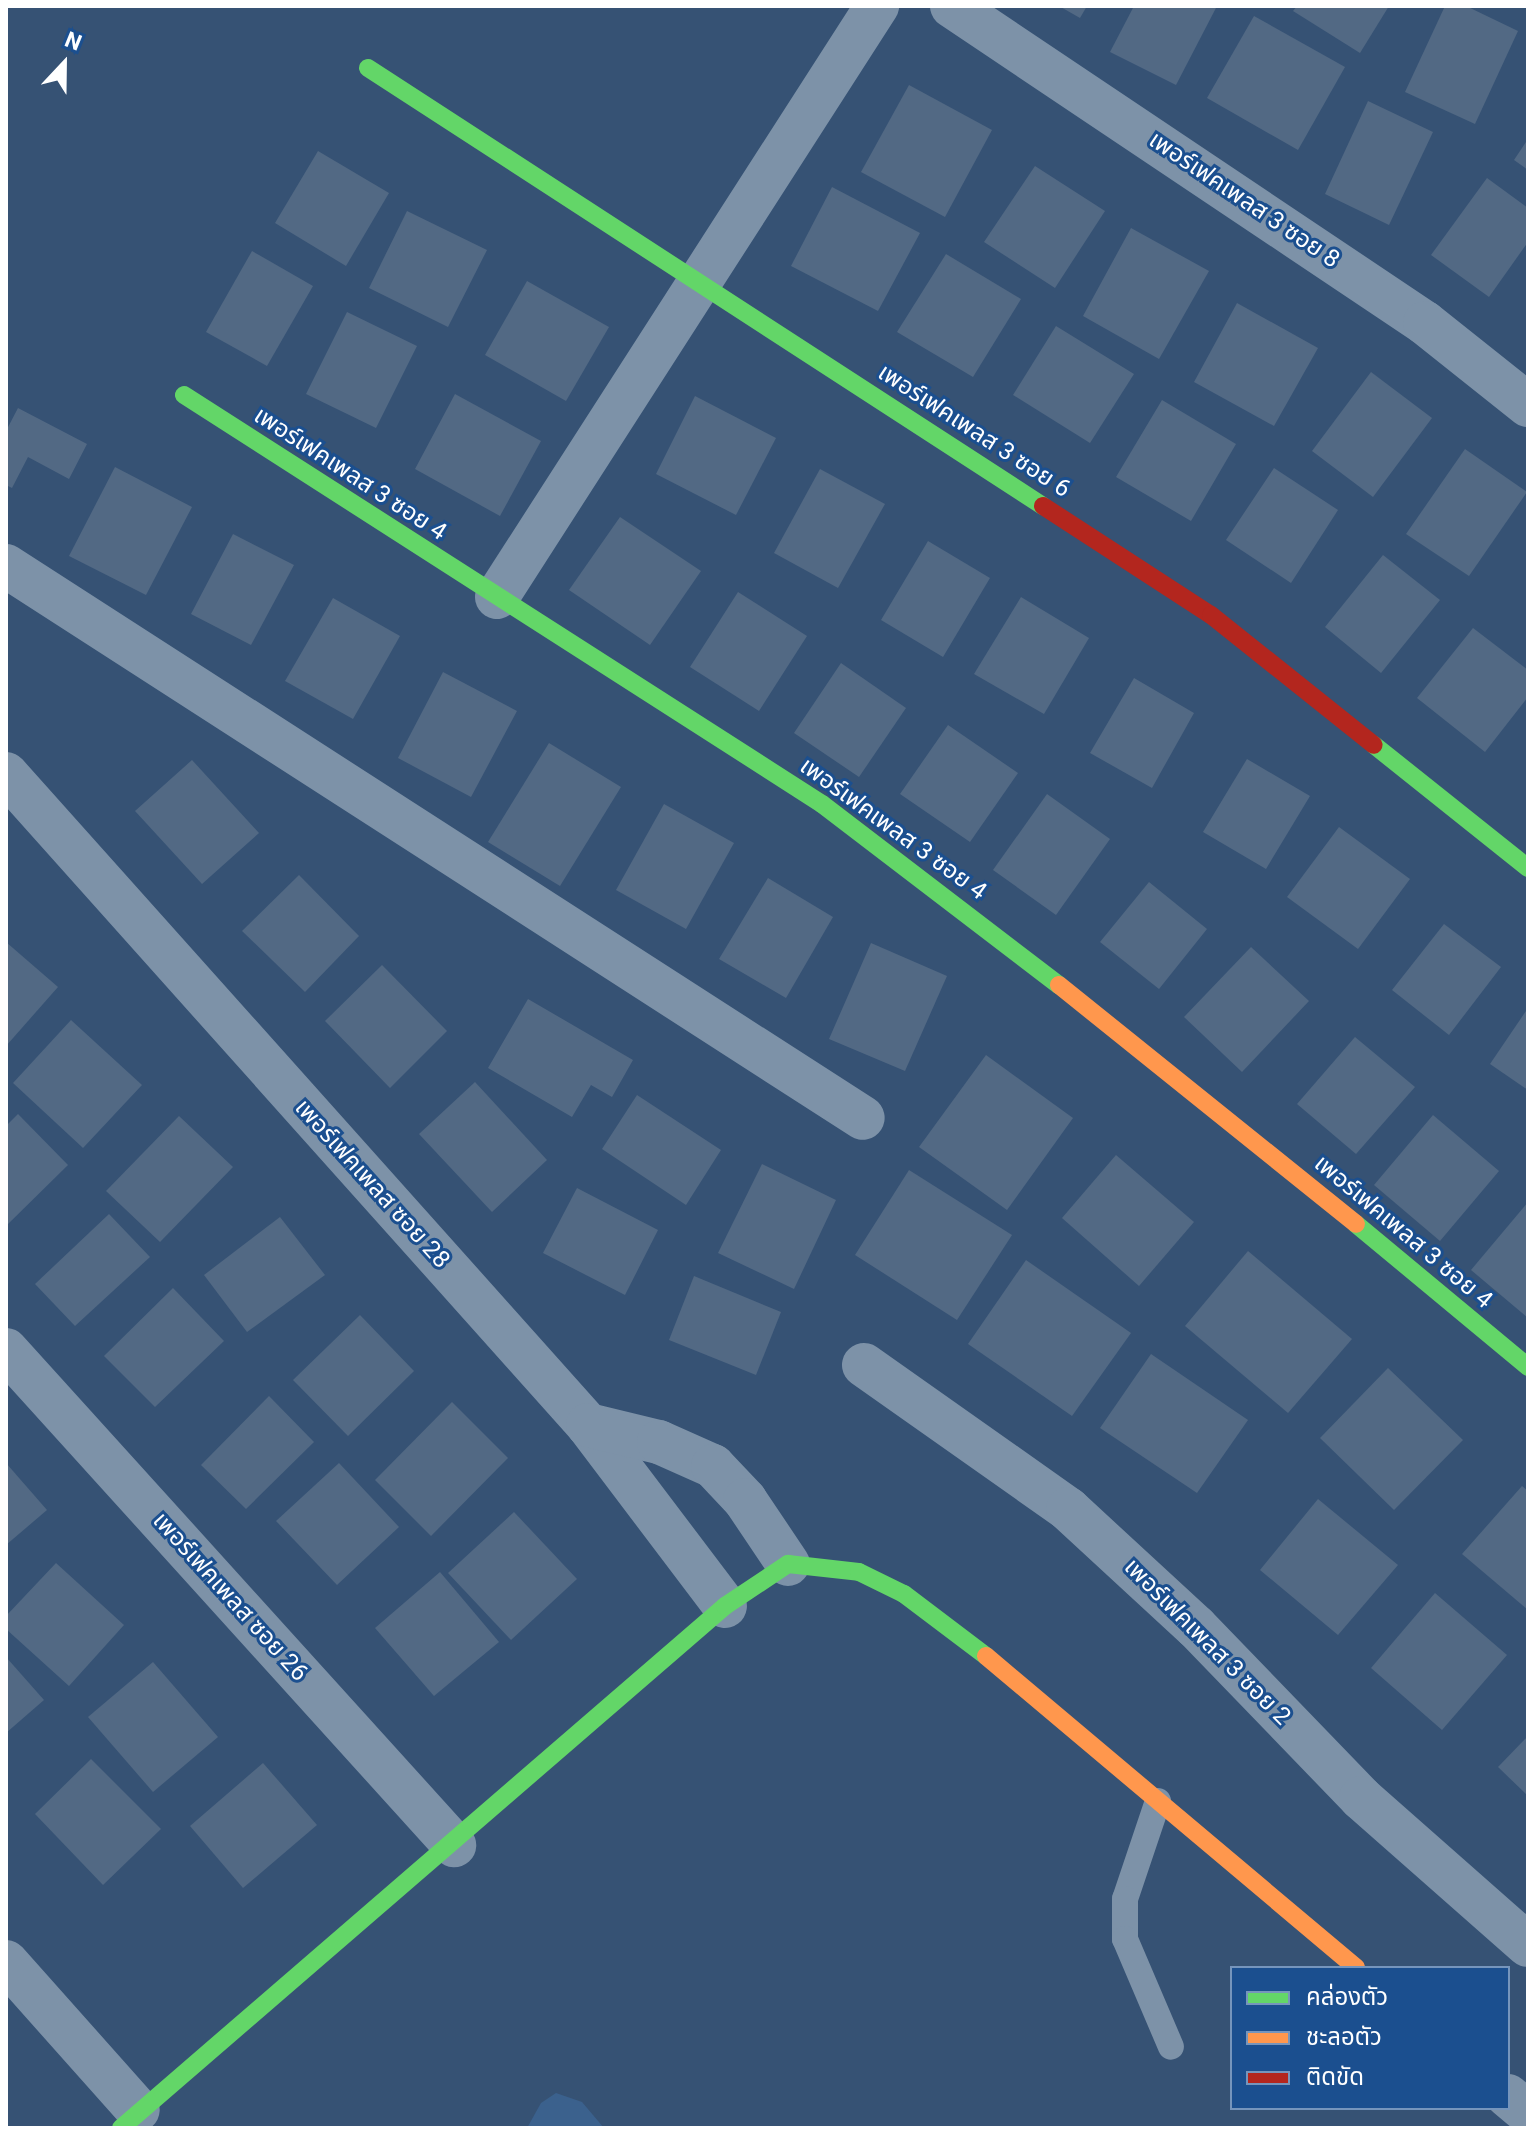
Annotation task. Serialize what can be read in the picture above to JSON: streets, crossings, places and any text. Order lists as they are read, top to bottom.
{
  "streets": {
    "street": [
      "เพอร์เฟคเพลส 3 ซอย 8",
      "เพอร์เฟคเพลส 3 ซอย 6",
      "เพอร์เฟคเพลส 3 ซอย 4",
      "เพอร์เฟคเพลส ซอย 28",
      "เพอร์เฟคเพลส ซอย 26",
      "เพอร์เฟคเพลส 3 ซอย 2"
    ]
  },
  "legend": ["คล่องตัว", "ชะลอตัว", "ติดขัด"],
  "north": "top"
}
